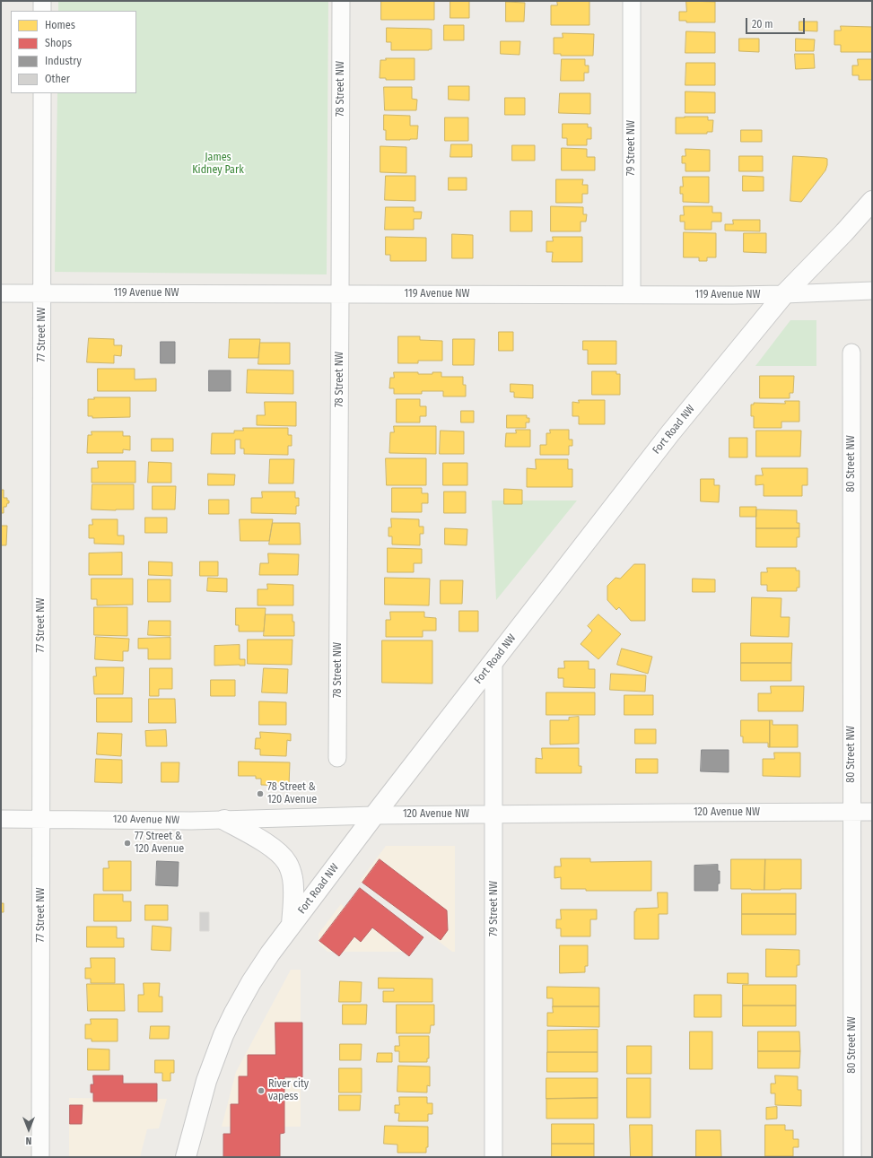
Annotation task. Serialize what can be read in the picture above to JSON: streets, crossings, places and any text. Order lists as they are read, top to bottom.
{
  "streets": {
    "street": [
      "78 Street NW",
      "79 Street NW",
      "119 Avenue NW",
      "77 Street NW",
      "Fort Road NW",
      "80 Street NW",
      "120 Avenue NW"
    ]
  },
  "crossings": [
    ["78 Street NW", "119 Avenue NW"],
    ["79 Street NW", "119 Avenue NW"],
    ["79 Street NW", "Fort Road NW"],
    ["79 Street NW", "120 Avenue NW"],
    ["119 Avenue NW", "77 Street NW"],
    ["119 Avenue NW", "Fort Road NW"],
    ["77 Street NW", "120 Avenue NW"],
    ["Fort Road NW", "120 Avenue NW"],
    ["80 Street NW", "120 Avenue NW"]
  ],
  "parks": ["James Kidney Park"],
  "places": ["78 Street & 120 Avenue", "77 Street & 120 Avenue", "River city vapess"],
  "legend": [
    "Homes",
    "Shops",
    "Industry",
    "Other"
  ],
  "scale_bar": "20 m",
  "north": "bottom"
}
